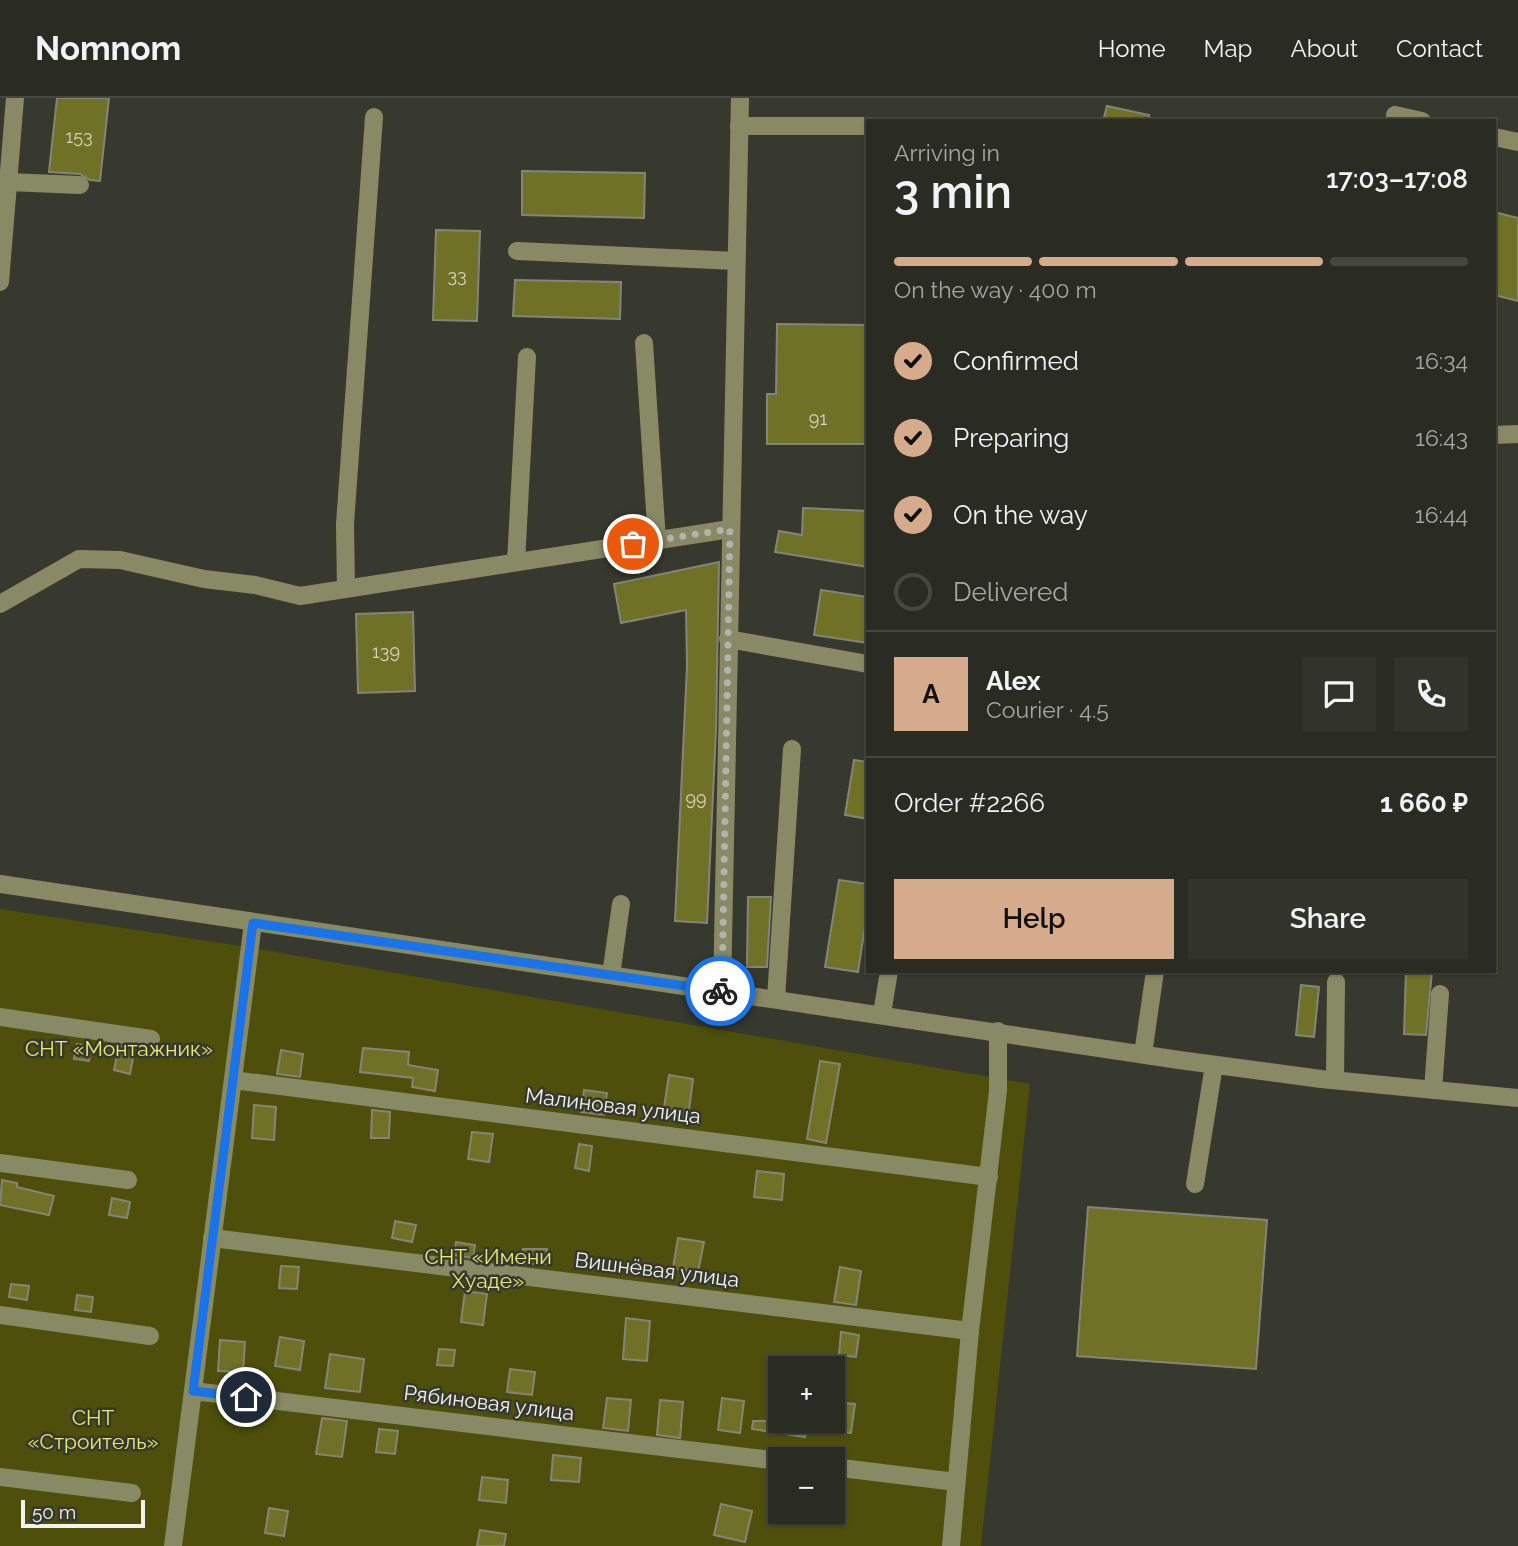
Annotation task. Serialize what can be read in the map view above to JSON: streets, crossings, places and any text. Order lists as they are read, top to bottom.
{
  "streets": {
    "street": ["Малиновая улица", "Вишнёвая улица", "Рябиновая улица"]
  },
  "parks": ["СНТ «Монтажник»", "СНТ «Имени Хуаде»", "СНТ «Строитель»"],
  "house_numbers": [
    "153",
    "33",
    "91",
    "139",
    "99"
  ],
  "scale_bar": "50 m",
  "page": {
    "header": "Nomnom",
    "nav": [
      "Home",
      "Map",
      "About",
      "Contact"
    ],
    "heading": ["3 min", "Arriving in", "17:03–17:08"],
    "panel": [
      "Alex",
      "Courier · 4.5",
      "Order #2266",
      "1 660 ₽"
    ],
    "bar": "On the way · 400 m",
    "list": [
      ["Confirmed", "16:34"],
      ["Preparing", "16:43"],
      ["On the way", "16:44"],
      "Delivered"
    ],
    "round": "A",
    "buttons": ["Help", "Share"],
    "map_buttons": ["+", "−"],
    "scale": "50 m"
  }
}
